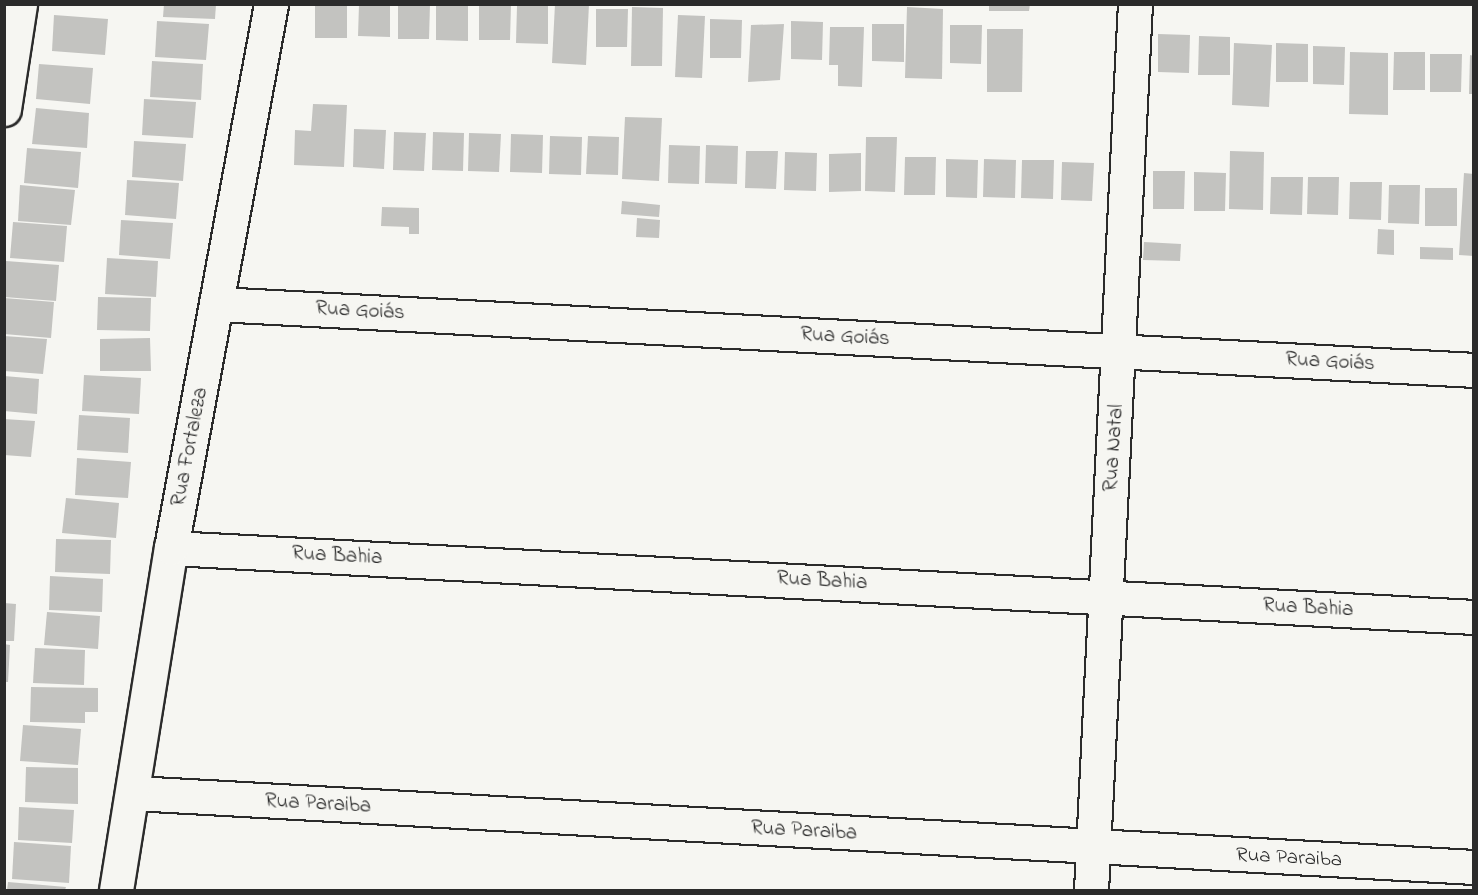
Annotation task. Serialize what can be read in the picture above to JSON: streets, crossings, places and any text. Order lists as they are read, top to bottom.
{
  "streets": {
    "street": [
      "Rua Goiás",
      "Rua Fortaleza",
      "Rua Natal",
      "Rua Bahia",
      "Rua Paraiba"
    ]
  },
  "crossings": [
    ["Rua Goiás", "Rua Fortaleza"],
    ["Rua Goiás", "Rua Natal"],
    ["Rua Fortaleza", "Rua Bahia"],
    ["Rua Fortaleza", "Rua Paraiba"],
    ["Rua Natal", "Rua Bahia"],
    ["Rua Natal", "Rua Paraiba"]
  ]
}
